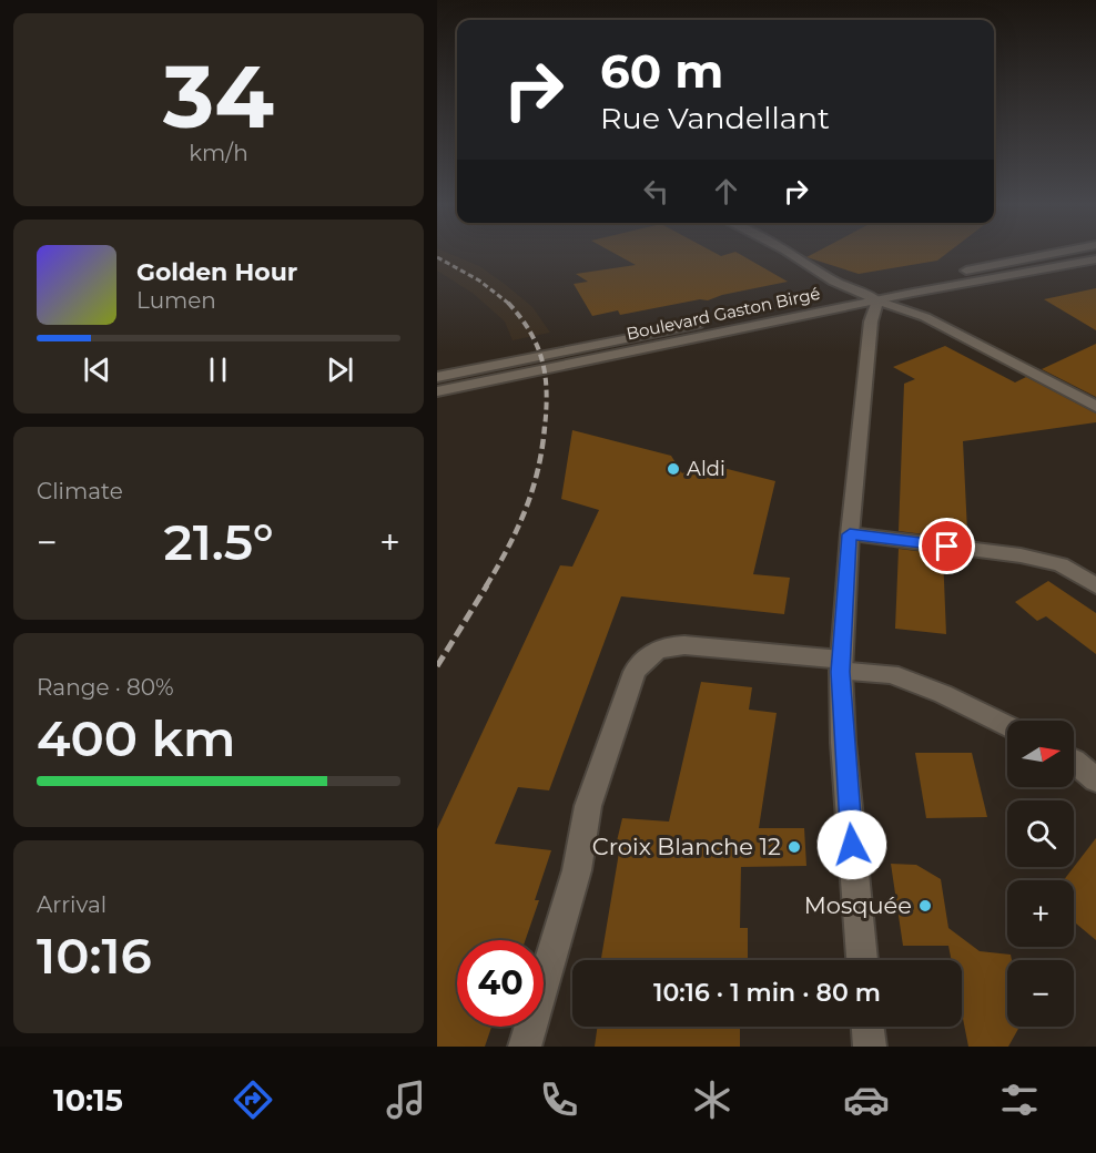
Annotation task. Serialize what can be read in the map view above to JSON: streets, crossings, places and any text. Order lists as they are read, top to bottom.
{
  "streets": {
    "street": ["Boulevard Gaston Birgé"]
  },
  "places": ["Aldi", "Croix Blanche 12", "Mosquée"],
  "north": "right",
  "page": {
    "tile": [
      ["34", "km/h"],
      "Climate",
      ["Range · 80%", "400 km"],
      ["Arrival", "10:16"]
    ],
    "turn": ["60 m", "Rue Vandellant"],
    "song": ["Golden Hour", "Lumen"],
    "heat": ["−", "21.5°", "+"],
    "map_buttons": ["+", "−"],
    "limit": "40",
    "trip": "10:16 · 1 min · 80 m",
    "tabs": "10:15"
  }
}
